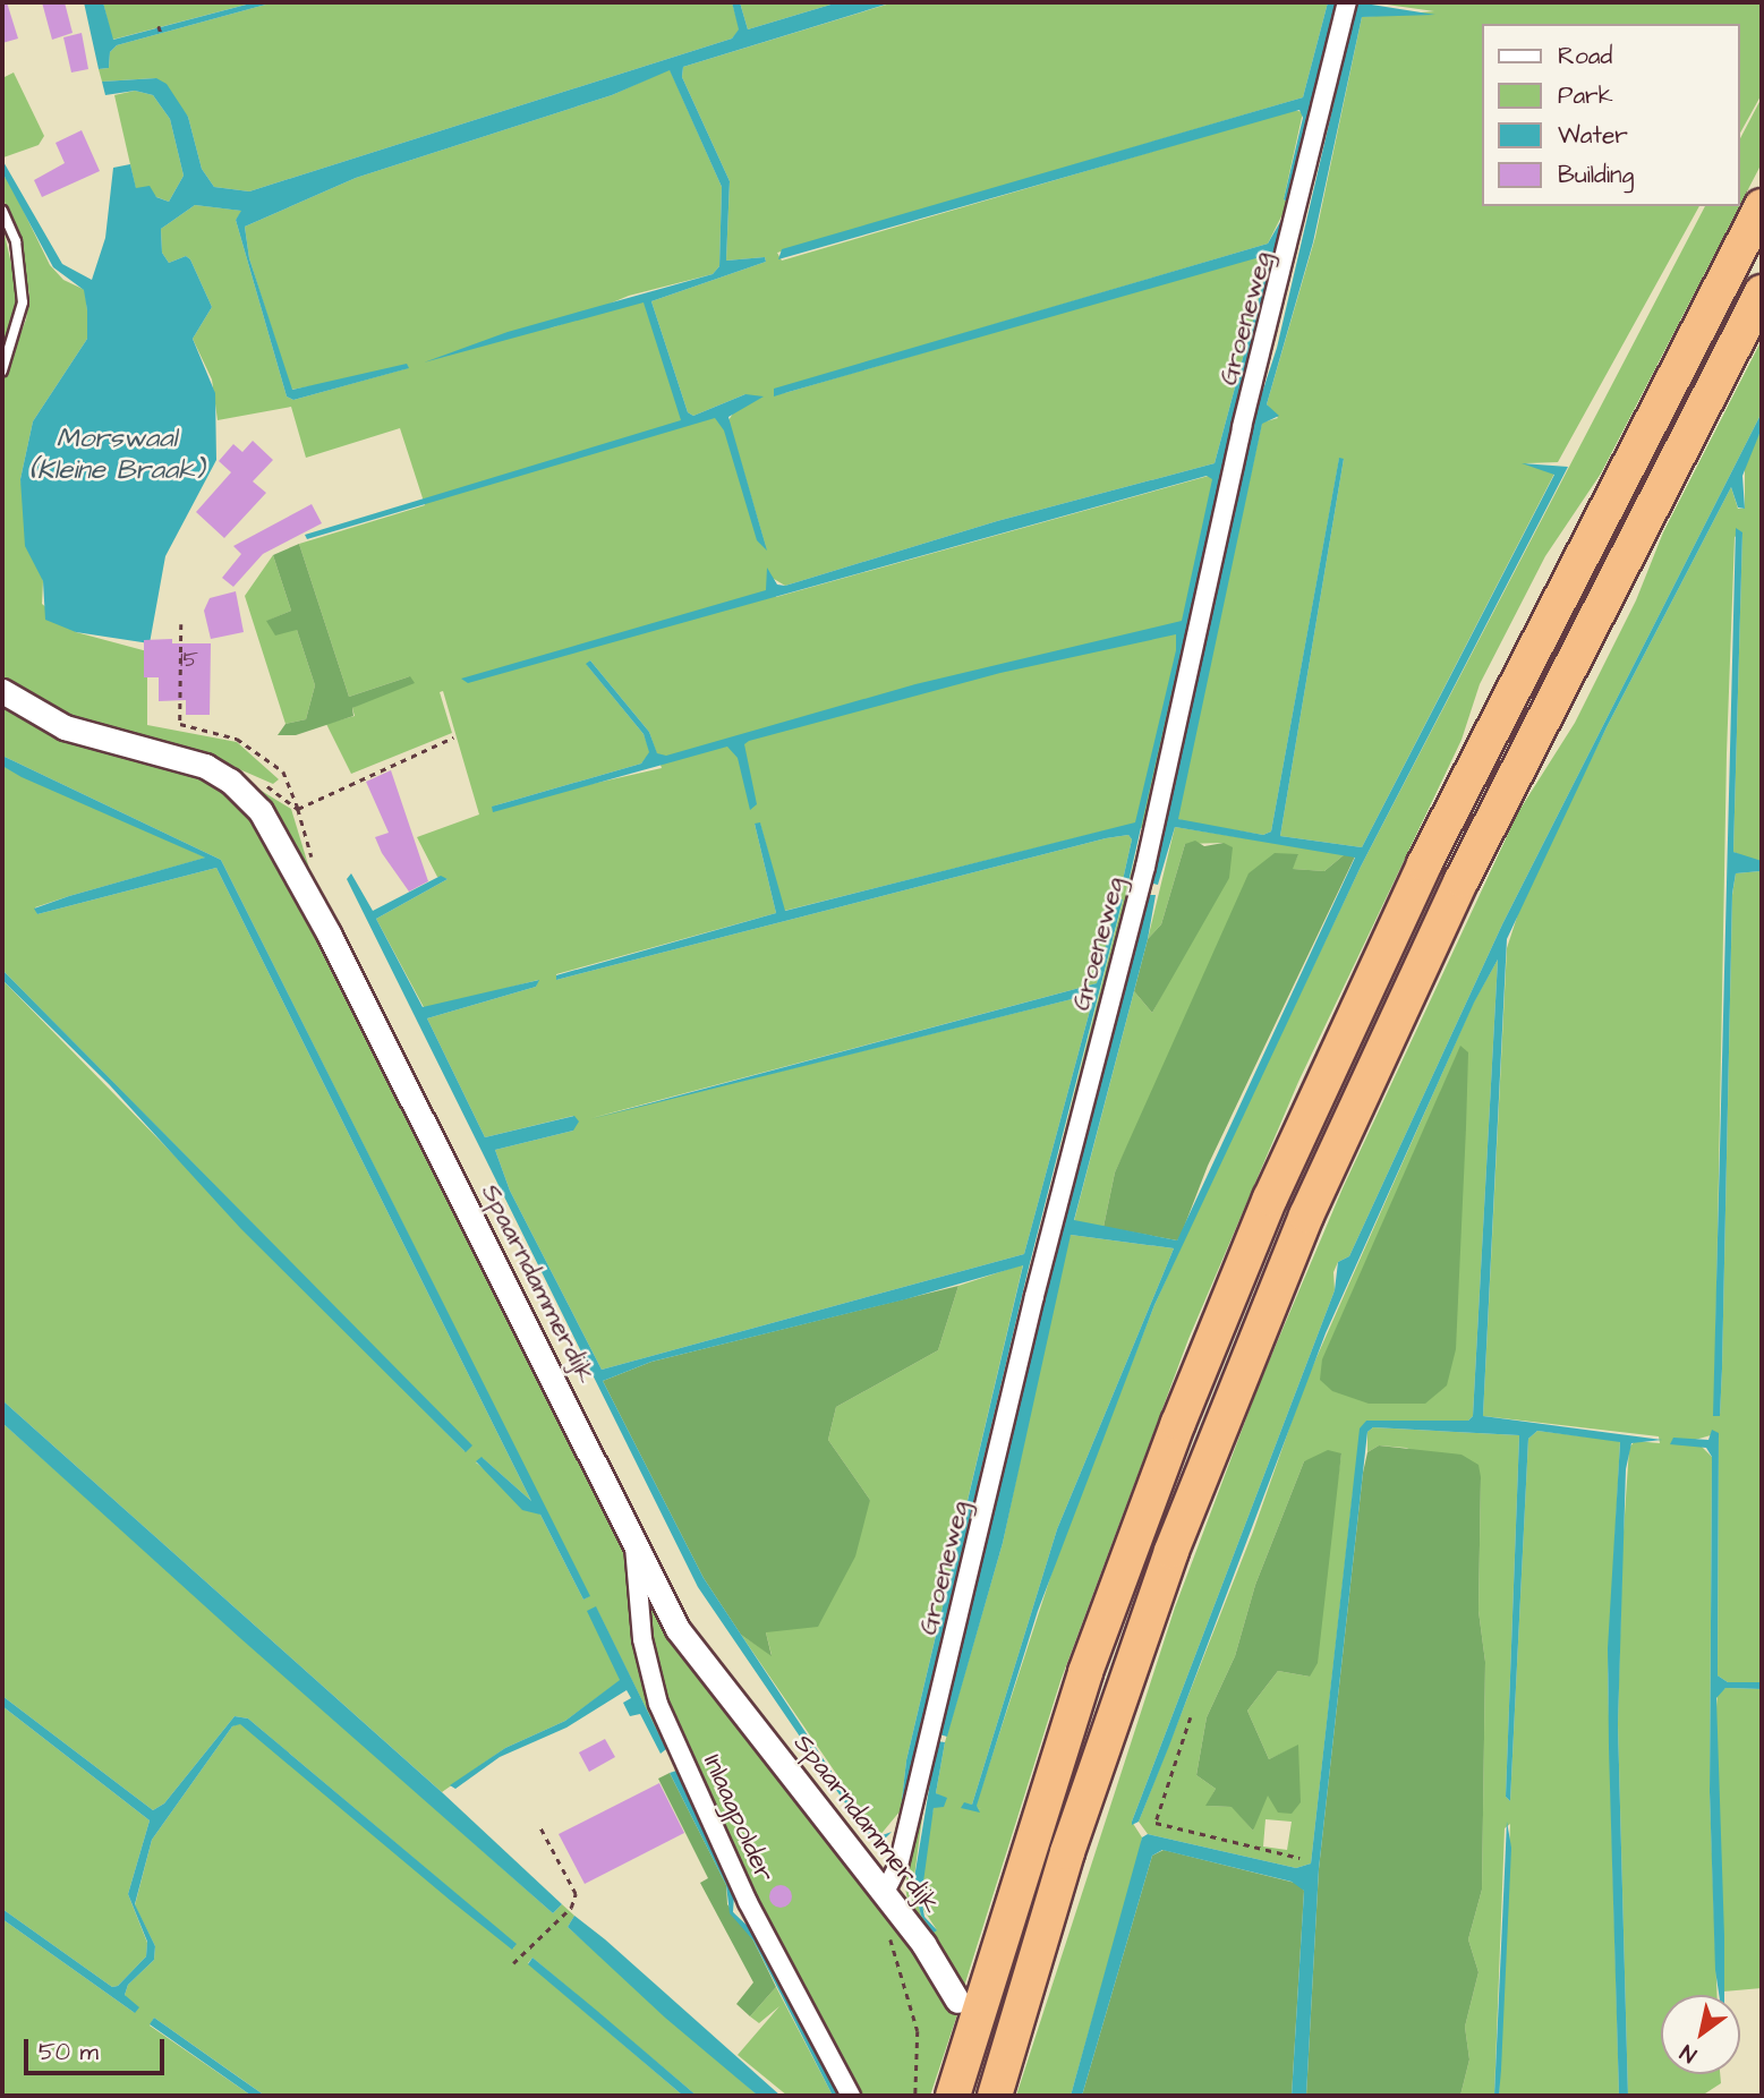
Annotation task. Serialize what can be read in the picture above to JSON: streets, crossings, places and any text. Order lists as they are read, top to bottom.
{
  "streets": {
    "street": ["Groeneweg", "Spaarndammerdijk", "Inlaagpolder"]
  },
  "crossings": [
    ["Groeneweg", "Spaarndammerdijk"],
    ["Spaarndammerdijk", "Inlaagpolder"]
  ],
  "water": ["Morswaal (Kleine Braak)"],
  "house_numbers": ["15"],
  "legend": [
    "Road",
    "Park",
    "Water",
    "Building"
  ],
  "scale_bar": "50 m",
  "north": "bottom left"
}
